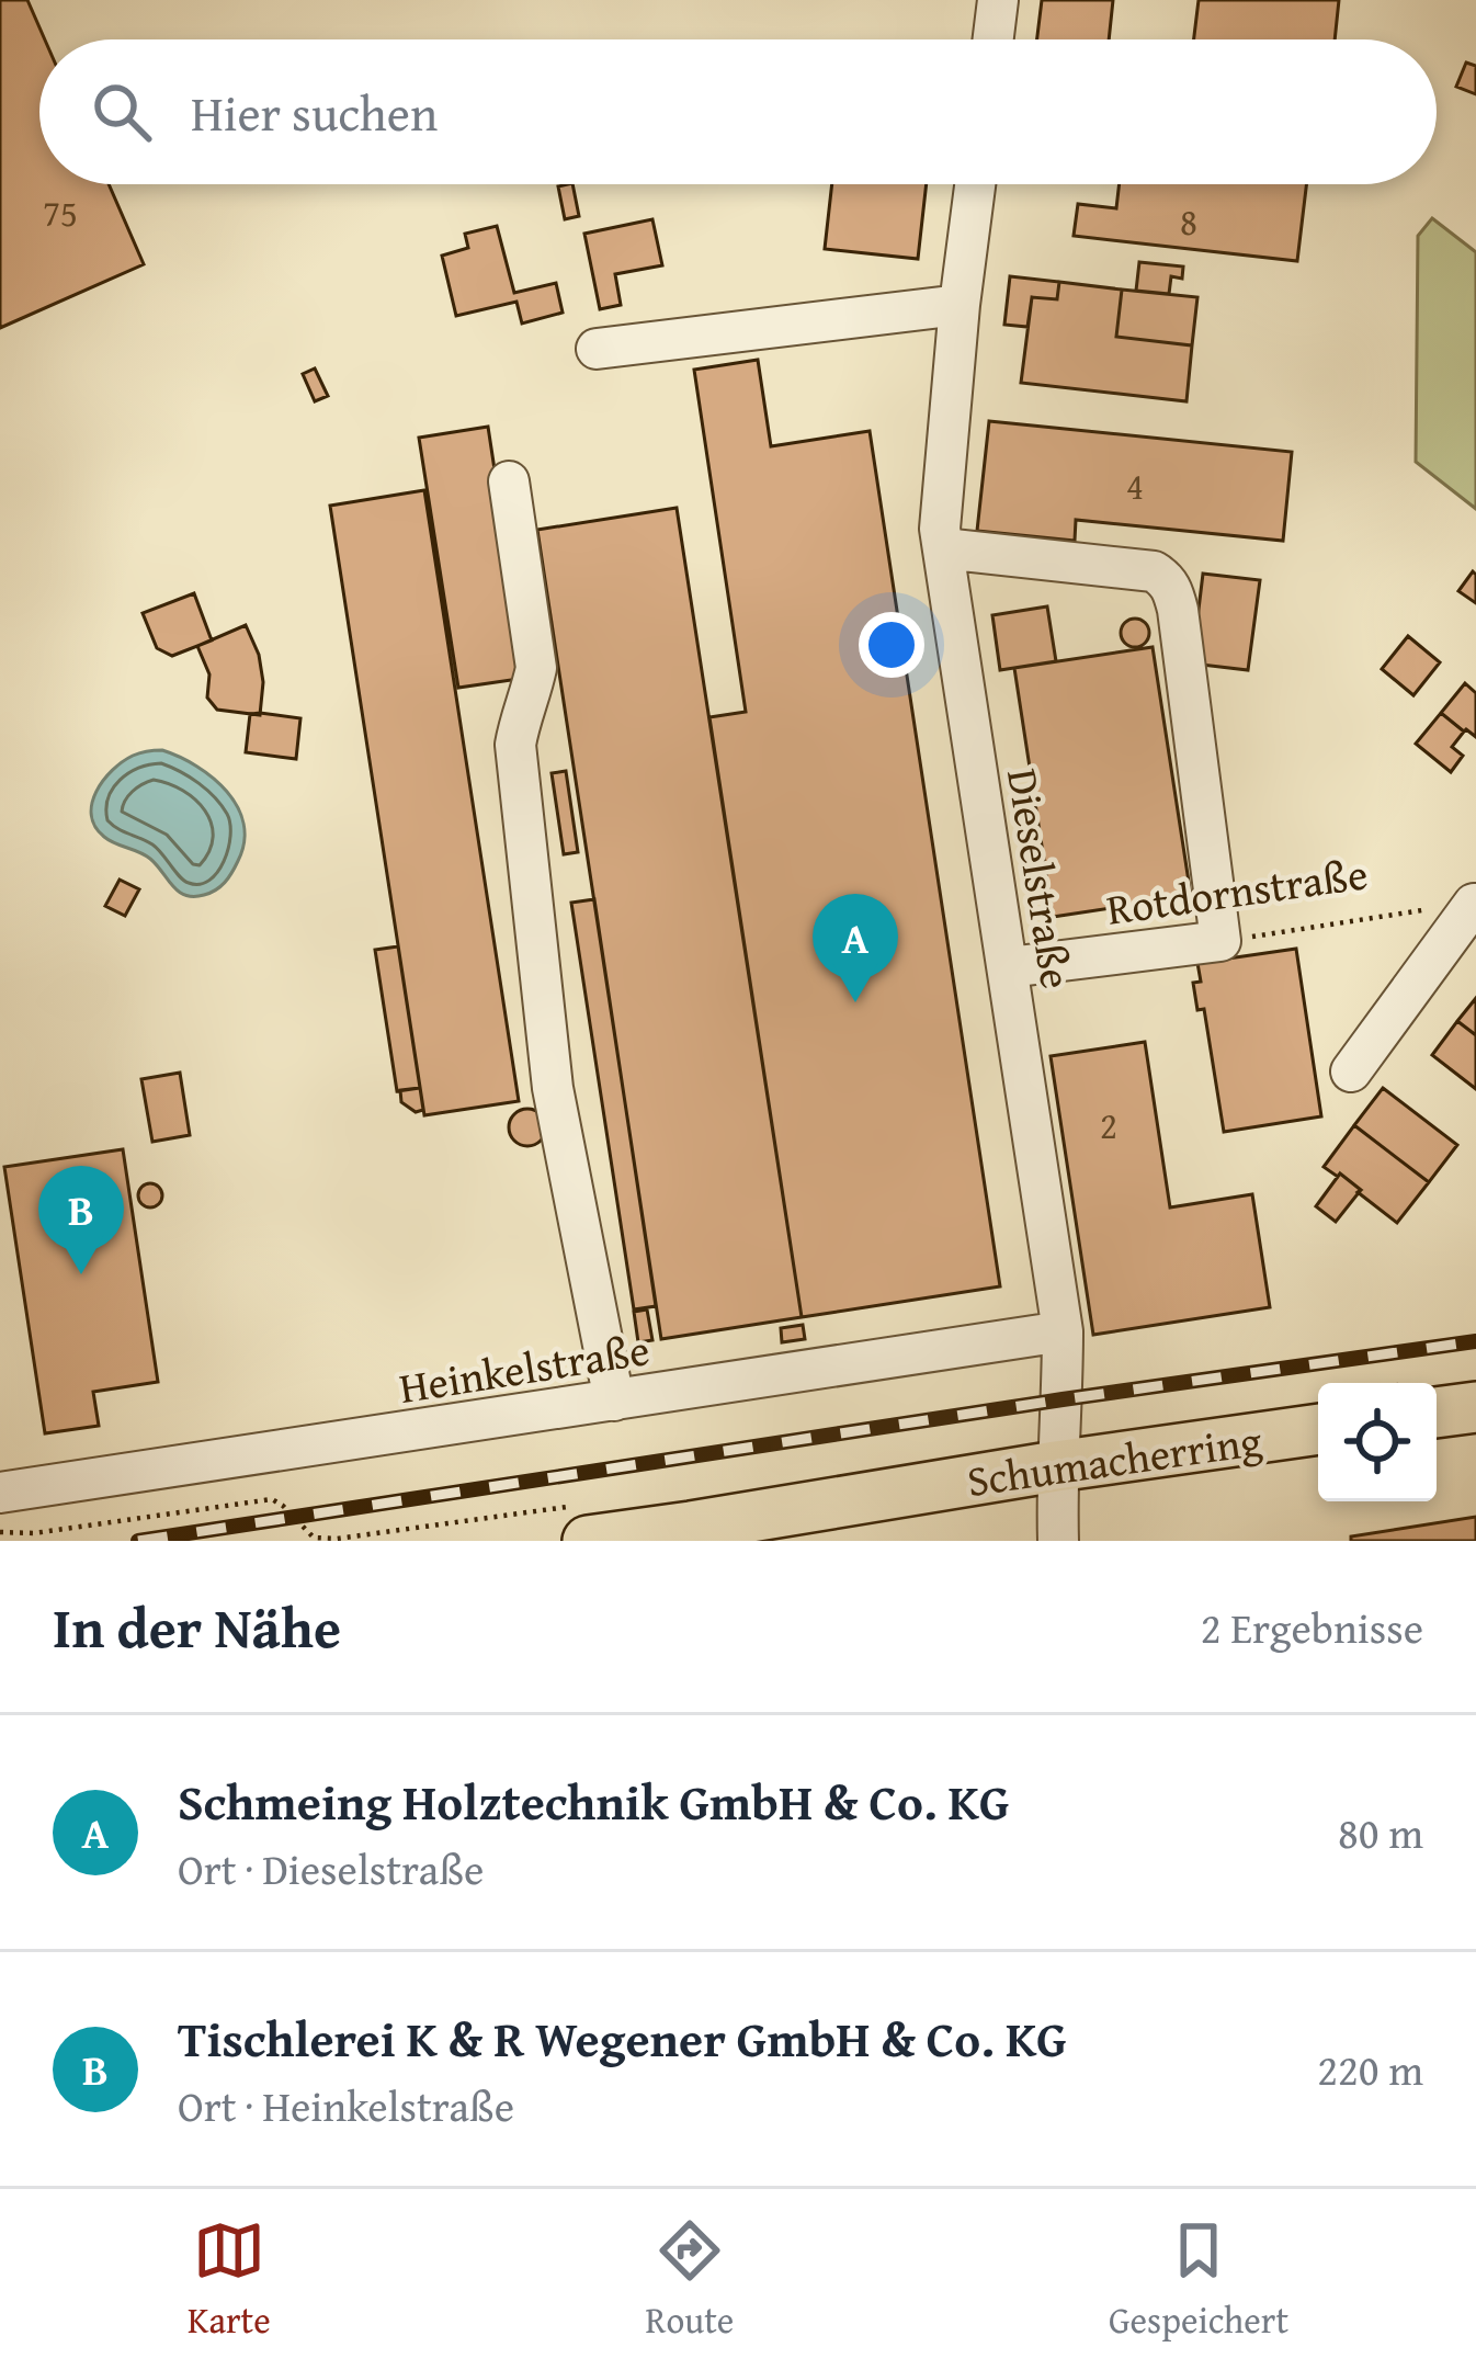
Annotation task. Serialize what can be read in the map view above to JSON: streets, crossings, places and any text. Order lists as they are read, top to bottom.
{
  "streets": {
    "main road": ["Schumacherring"],
    "street": ["Dieselstraße", "Rotdornstraße", "Heinkelstraße"]
  },
  "crossings": [
    ["Dieselstraße", "Rotdornstraße"],
    ["Dieselstraße", "Heinkelstraße"],
    ["Dieselstraße", "Schumacherring"]
  ],
  "house_numbers": [
    "75",
    "8",
    "4",
    "2"
  ],
  "page": {
    "search": "Hier suchen",
    "pins": ["A", "B"],
    "heading": ["In der Nähe", "2 Ergebnisse"],
    "list": [
      {
        "mark": "A",
        "name": "Schmeing Holztechnik GmbH & Co. KG",
        "note": "Ort · Dieselstraße",
        "value": "80 m"
      },
      {
        "mark": "B",
        "name": "Tischlerei K & R Wegener GmbH & Co. KG",
        "note": "Ort · Heinkelstraße",
        "value": "220 m"
      }
    ],
    "nav": ["Karte", "Route", "Gespeichert"]
  }
}
